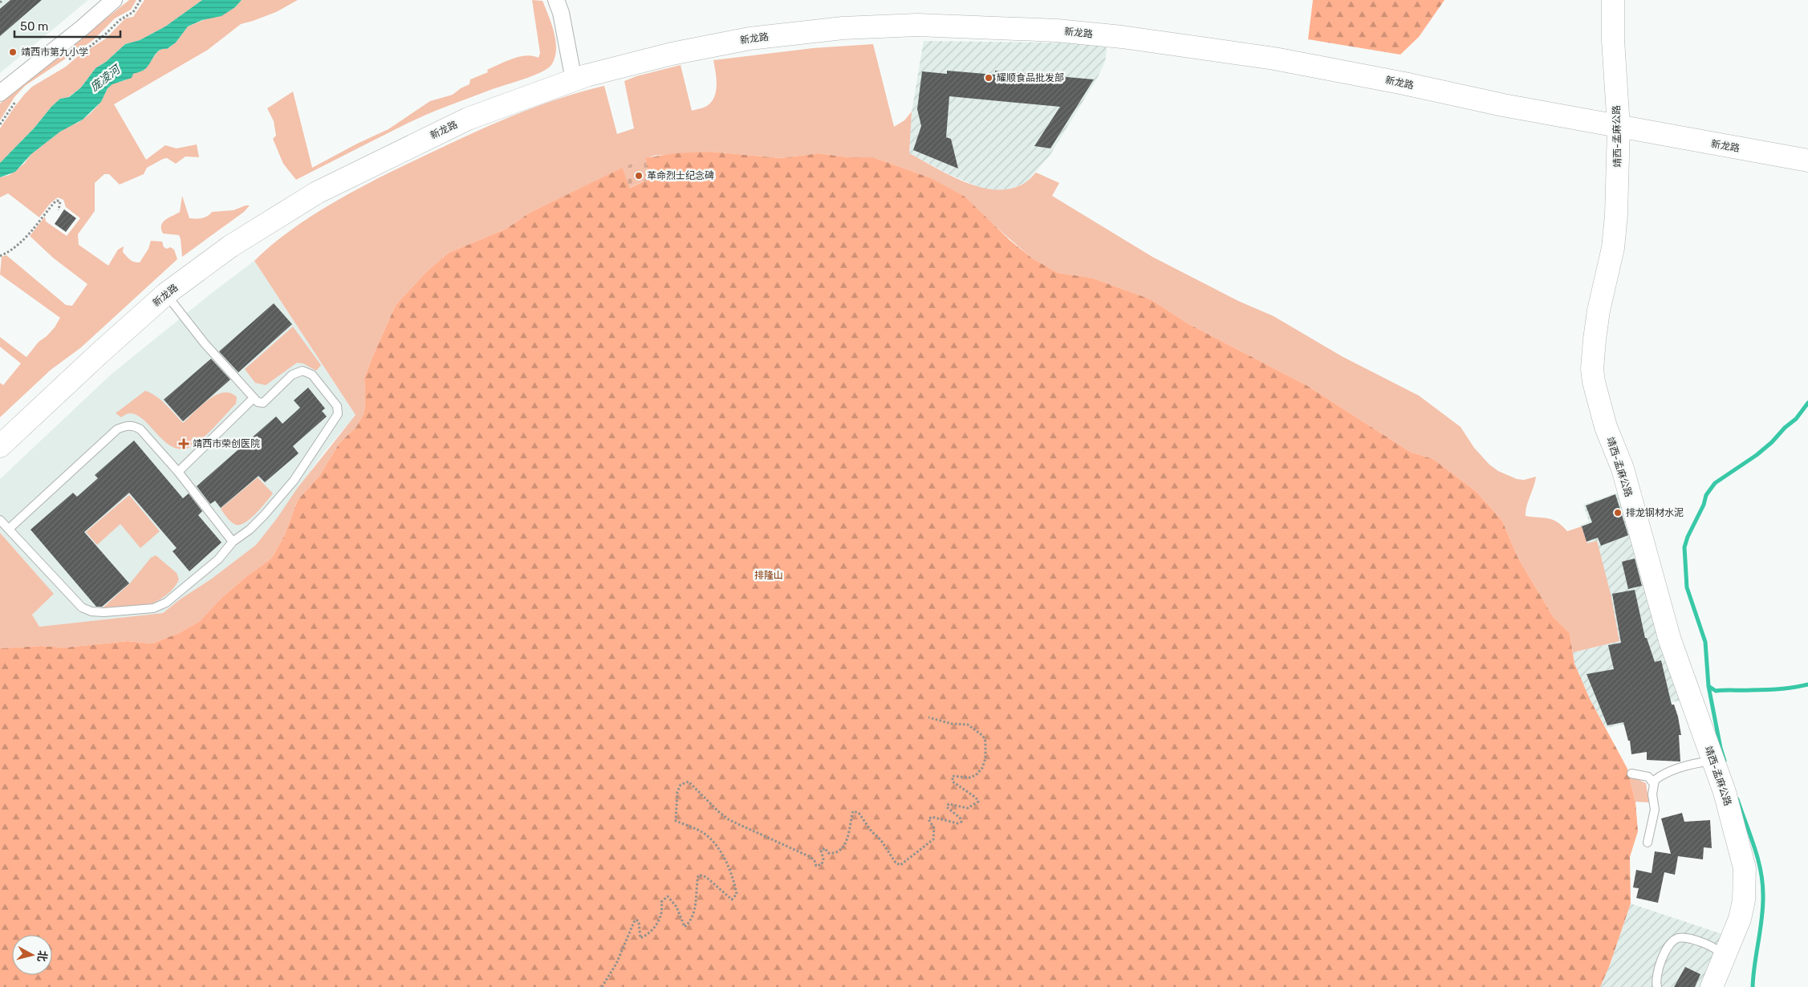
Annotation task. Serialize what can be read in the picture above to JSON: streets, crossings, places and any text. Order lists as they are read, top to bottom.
{
  "streets": {
    "main road": ["新龙路", "靖西-孟麻公路"]
  },
  "crossings": [
    ["新龙路", "靖西-孟麻公路"]
  ],
  "water": ["庞凌河"],
  "parks": ["排隆山"],
  "places": {
    "other": [
      "靖西市第九小学",
      "耀顺食品批发部",
      "革命烈士纪念碑",
      "排龙钢材水泥"
    ],
    "health": ["靖西市荣创医院"]
  },
  "scale_bar": "50 m",
  "north": "right"
}
